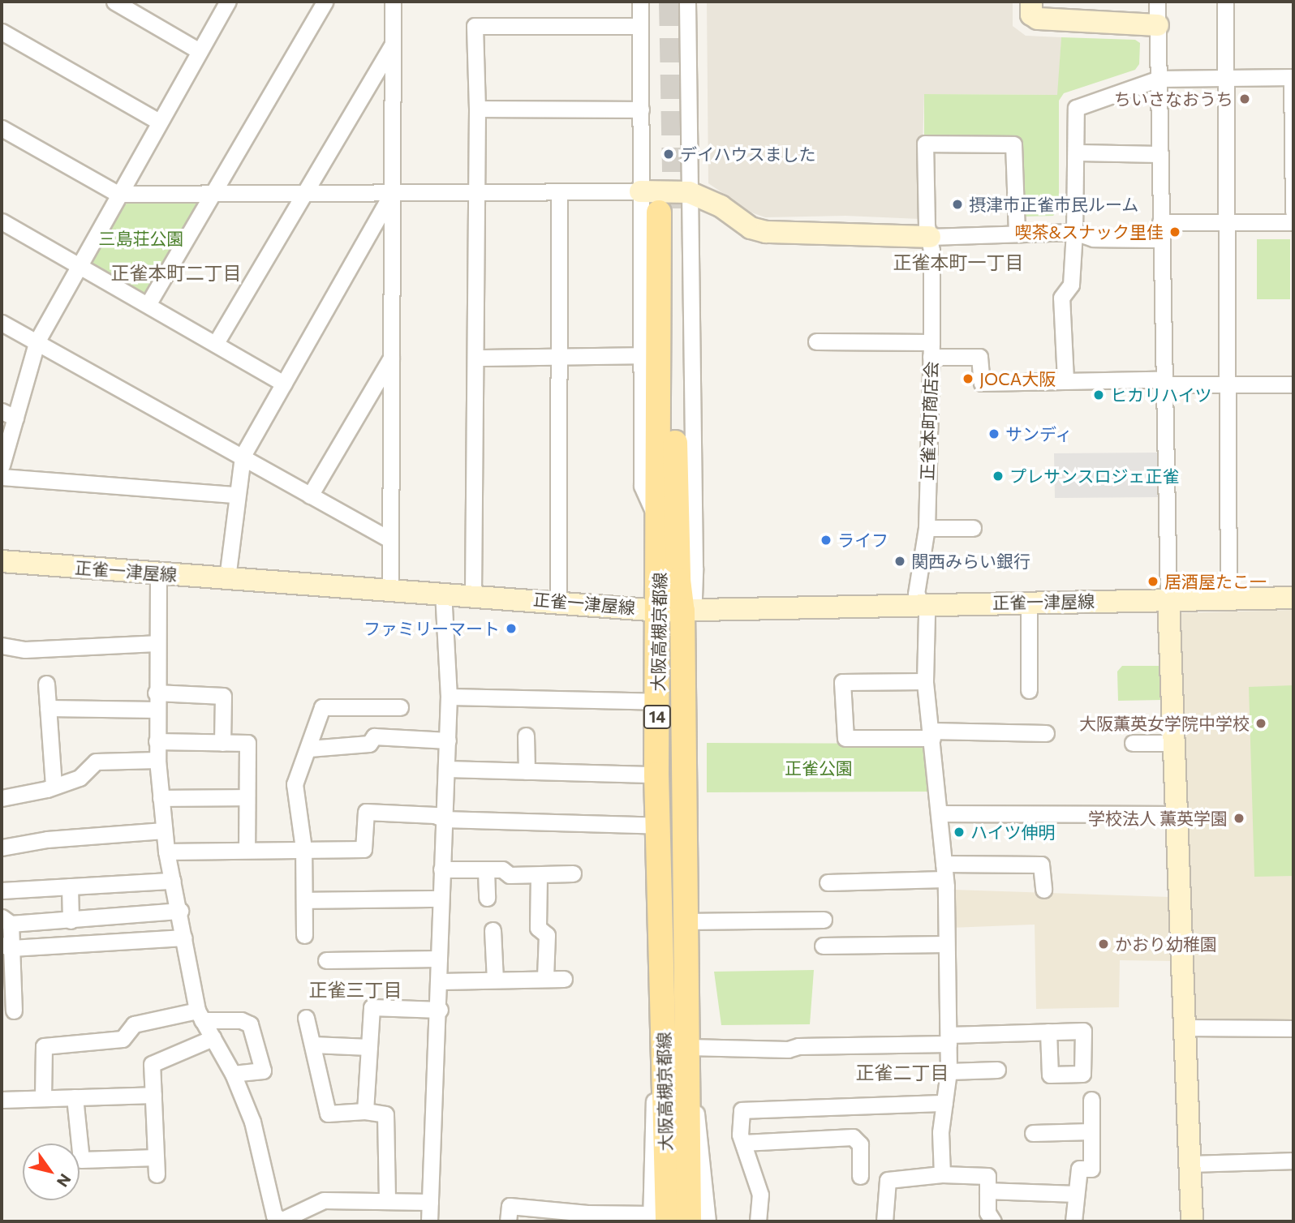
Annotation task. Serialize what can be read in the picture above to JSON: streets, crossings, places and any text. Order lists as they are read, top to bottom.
{
  "streets": {
    "main road": ["正雀一津屋線", "大阪高槻京都線", "14"],
    "street": ["正雀本町商店会"]
  },
  "crossings": [
    ["正雀本町商店会", "正雀一津屋線"],
    ["正雀一津屋線", "大阪高槻京都線"]
  ],
  "districts": [
    "正雀本町一丁目",
    "正雀本町二丁目",
    "正雀三丁目",
    "正雀二丁目"
  ],
  "parks": ["三島荘公園", "正雀公園"],
  "places": [
    "ちいさなおうち",
    "デイハウスました",
    "摂津市正雀市民ルーム",
    "喫茶&スナック里佳",
    "JOCA大阪",
    "ヒカリハイツ",
    "サンディ",
    "プレサンスロジェ正雀",
    "ライフ",
    "関西みらい銀行",
    "居酒屋たこ一",
    "ファミリーマート",
    "大阪薫英女学院中学校",
    "学校法人 薫英学園",
    "ハイツ伸明",
    "かおり幼稚園"
  ],
  "north": "bottom right"
}
